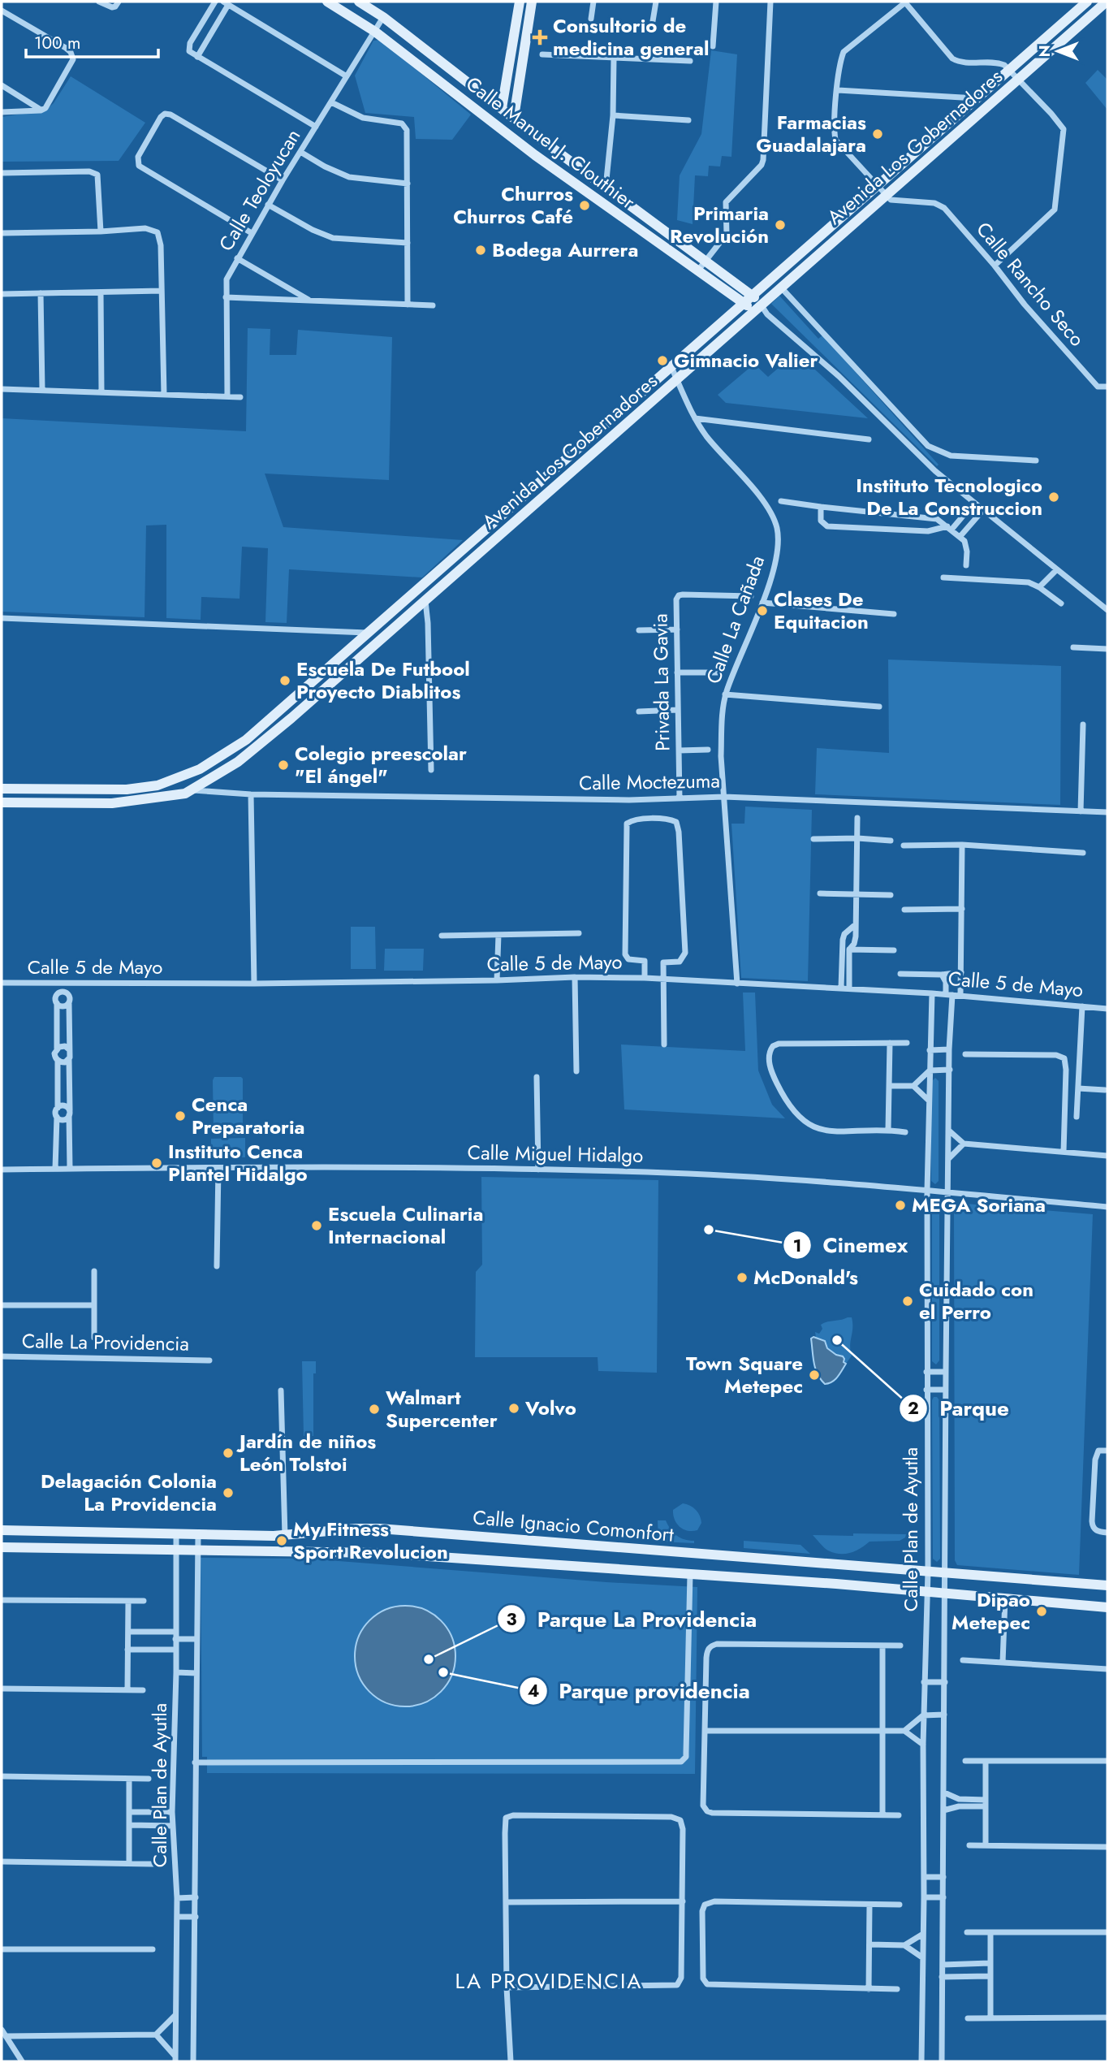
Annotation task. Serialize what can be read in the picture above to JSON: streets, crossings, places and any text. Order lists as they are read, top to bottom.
{
  "streets": {
    "street": [
      "Calle Manuel J. Clouthier",
      "Avenida Los Gobernadores",
      "Calle Teoloyucan",
      "Calle Rancho Seco",
      "Calle La Cañada",
      "Privada La Gavia",
      "Calle Moctezuma",
      "Calle 5 de Mayo",
      "Calle Miguel Hidalgo",
      "Calle La Providencia",
      "Calle Ignacio Comonfort",
      "Calle Plan de Ayutla"
    ]
  },
  "crossings": [
    ["Calle Manuel J. Clouthier", "Avenida Los Gobernadores"],
    ["Calle Manuel J. Clouthier", "Calle Teoloyucan"],
    ["Avenida Los Gobernadores", "Calle Rancho Seco"],
    ["Avenida Los Gobernadores", "Calle La Cañada"],
    ["Avenida Los Gobernadores", "Calle Moctezuma"],
    ["Calle La Cañada", "Calle Moctezuma"],
    ["Calle La Cañada", "Calle 5 de Mayo"],
    ["Privada La Gavia", "Calle Moctezuma"],
    ["Calle 5 de Mayo", "Calle Plan de Ayutla"],
    ["Calle Miguel Hidalgo", "Calle Plan de Ayutla"],
    ["Calle Ignacio Comonfort", "Calle Plan de Ayutla"]
  ],
  "districts": ["LA PROVIDENCIA"],
  "places": {
    "health": ["Consultorio de medicina general"],
    "other": [
      "Farmacias Guadalajara",
      "Churros Churros Café",
      "Primaria Revolución",
      "Bodega Aurrera",
      "Gimnacio Valier",
      "Instituto Tecnologico De La Construccion",
      "Clases De Equitacion",
      "Escuela De Futbool Proyecto Diablitos",
      "Colegio preescolar \"El ángel\"",
      "Cenca Preparatoria",
      "Instituto Cenca Plantel Hidalgo",
      "MEGA Soriana",
      "Escuela Culinaria Internacional",
      "Cinemex",
      "McDonald's",
      "Cuidado con el Perro",
      "Parque",
      "Town Square Metepec",
      "Volvo",
      "Walmart Supercenter",
      "Jardín de niños León Tolstoi",
      "Delagación Colonia La Providencia",
      "My Fitness Sport Revolucion",
      "Dipao Metepec",
      "Parque La Providencia",
      "Parque providencia"
    ]
  },
  "scale_bar": "100 m",
  "north": "left"
}
